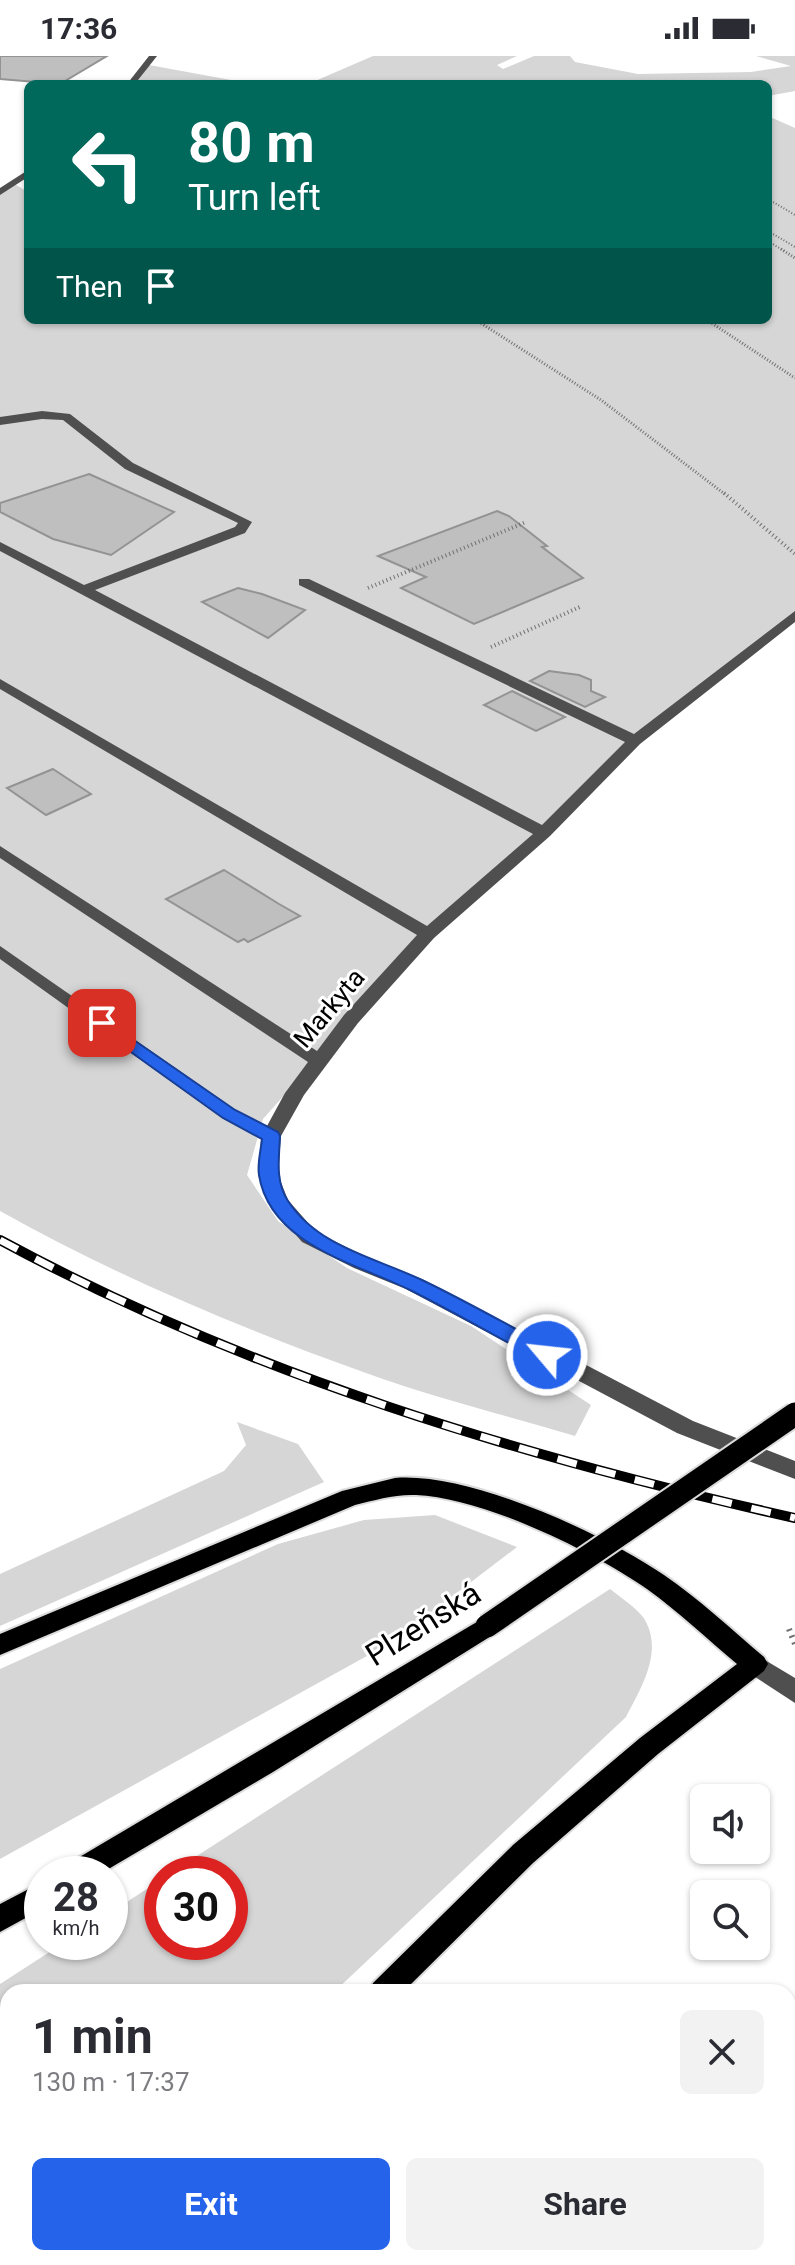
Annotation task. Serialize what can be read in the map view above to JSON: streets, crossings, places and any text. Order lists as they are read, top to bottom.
{
  "streets": {
    "main road": ["Plzeňská"],
    "street": ["Markyta"]
  },
  "page": {
    "status": "17:36",
    "turn": ["80 m", "Turn left"],
    "then": "Then",
    "speed": "28 km/h",
    "limit": "30",
    "heading": ["1 min", "130 m · 17:37"],
    "buttons": ["Exit", "Share"]
  }
}
